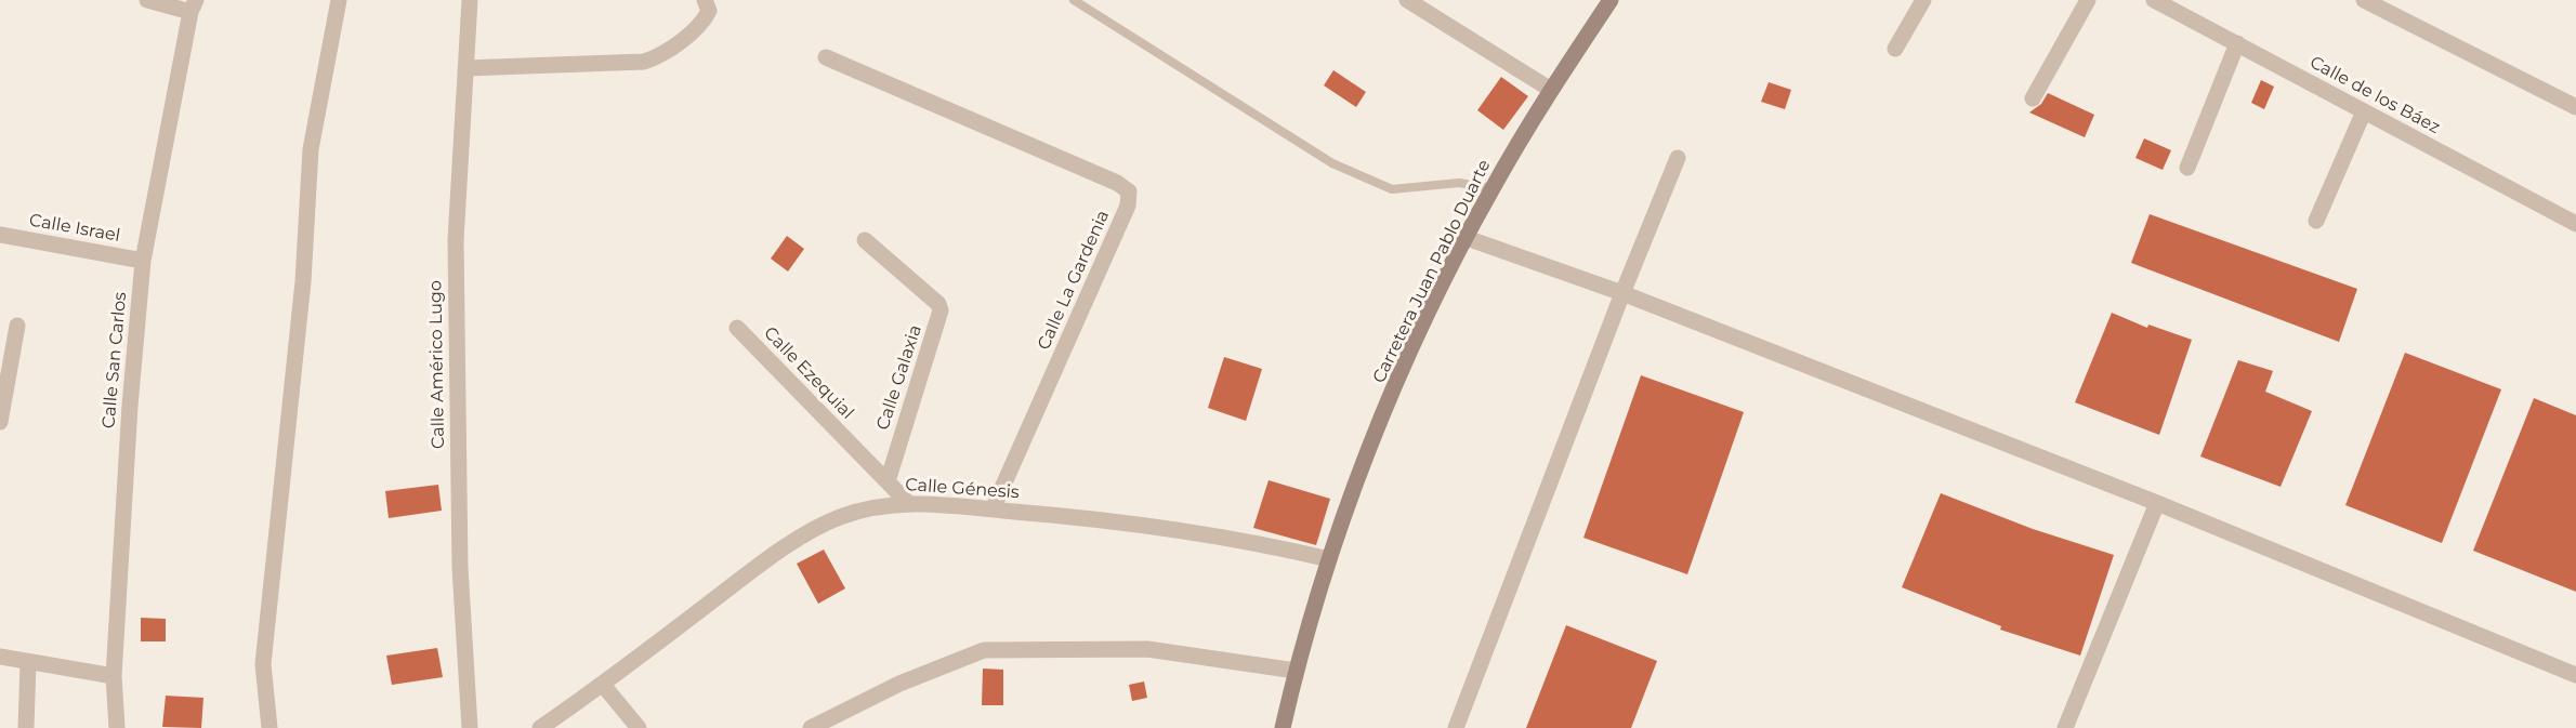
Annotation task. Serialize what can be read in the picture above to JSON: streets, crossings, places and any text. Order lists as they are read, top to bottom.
{
  "streets": {
    "main road": ["Carretera Juan Pablo Duarte"],
    "street": [
      "Calle de los Báez",
      "Calle Israel",
      "Calle La Gardenia",
      "Calle San Carlos",
      "Calle Américo Lugo",
      "Calle Ezequial",
      "Calle Galaxia",
      "Calle Génesis"
    ]
  },
  "crossings": [
    ["Calle Israel", "Calle San Carlos"],
    ["Carretera Juan Pablo Duarte", "Calle Génesis"],
    ["Calle La Gardenia", "Calle Génesis"],
    ["Calle Ezequial", "Calle Galaxia"],
    ["Calle Ezequial", "Calle Génesis"]
  ]
}
